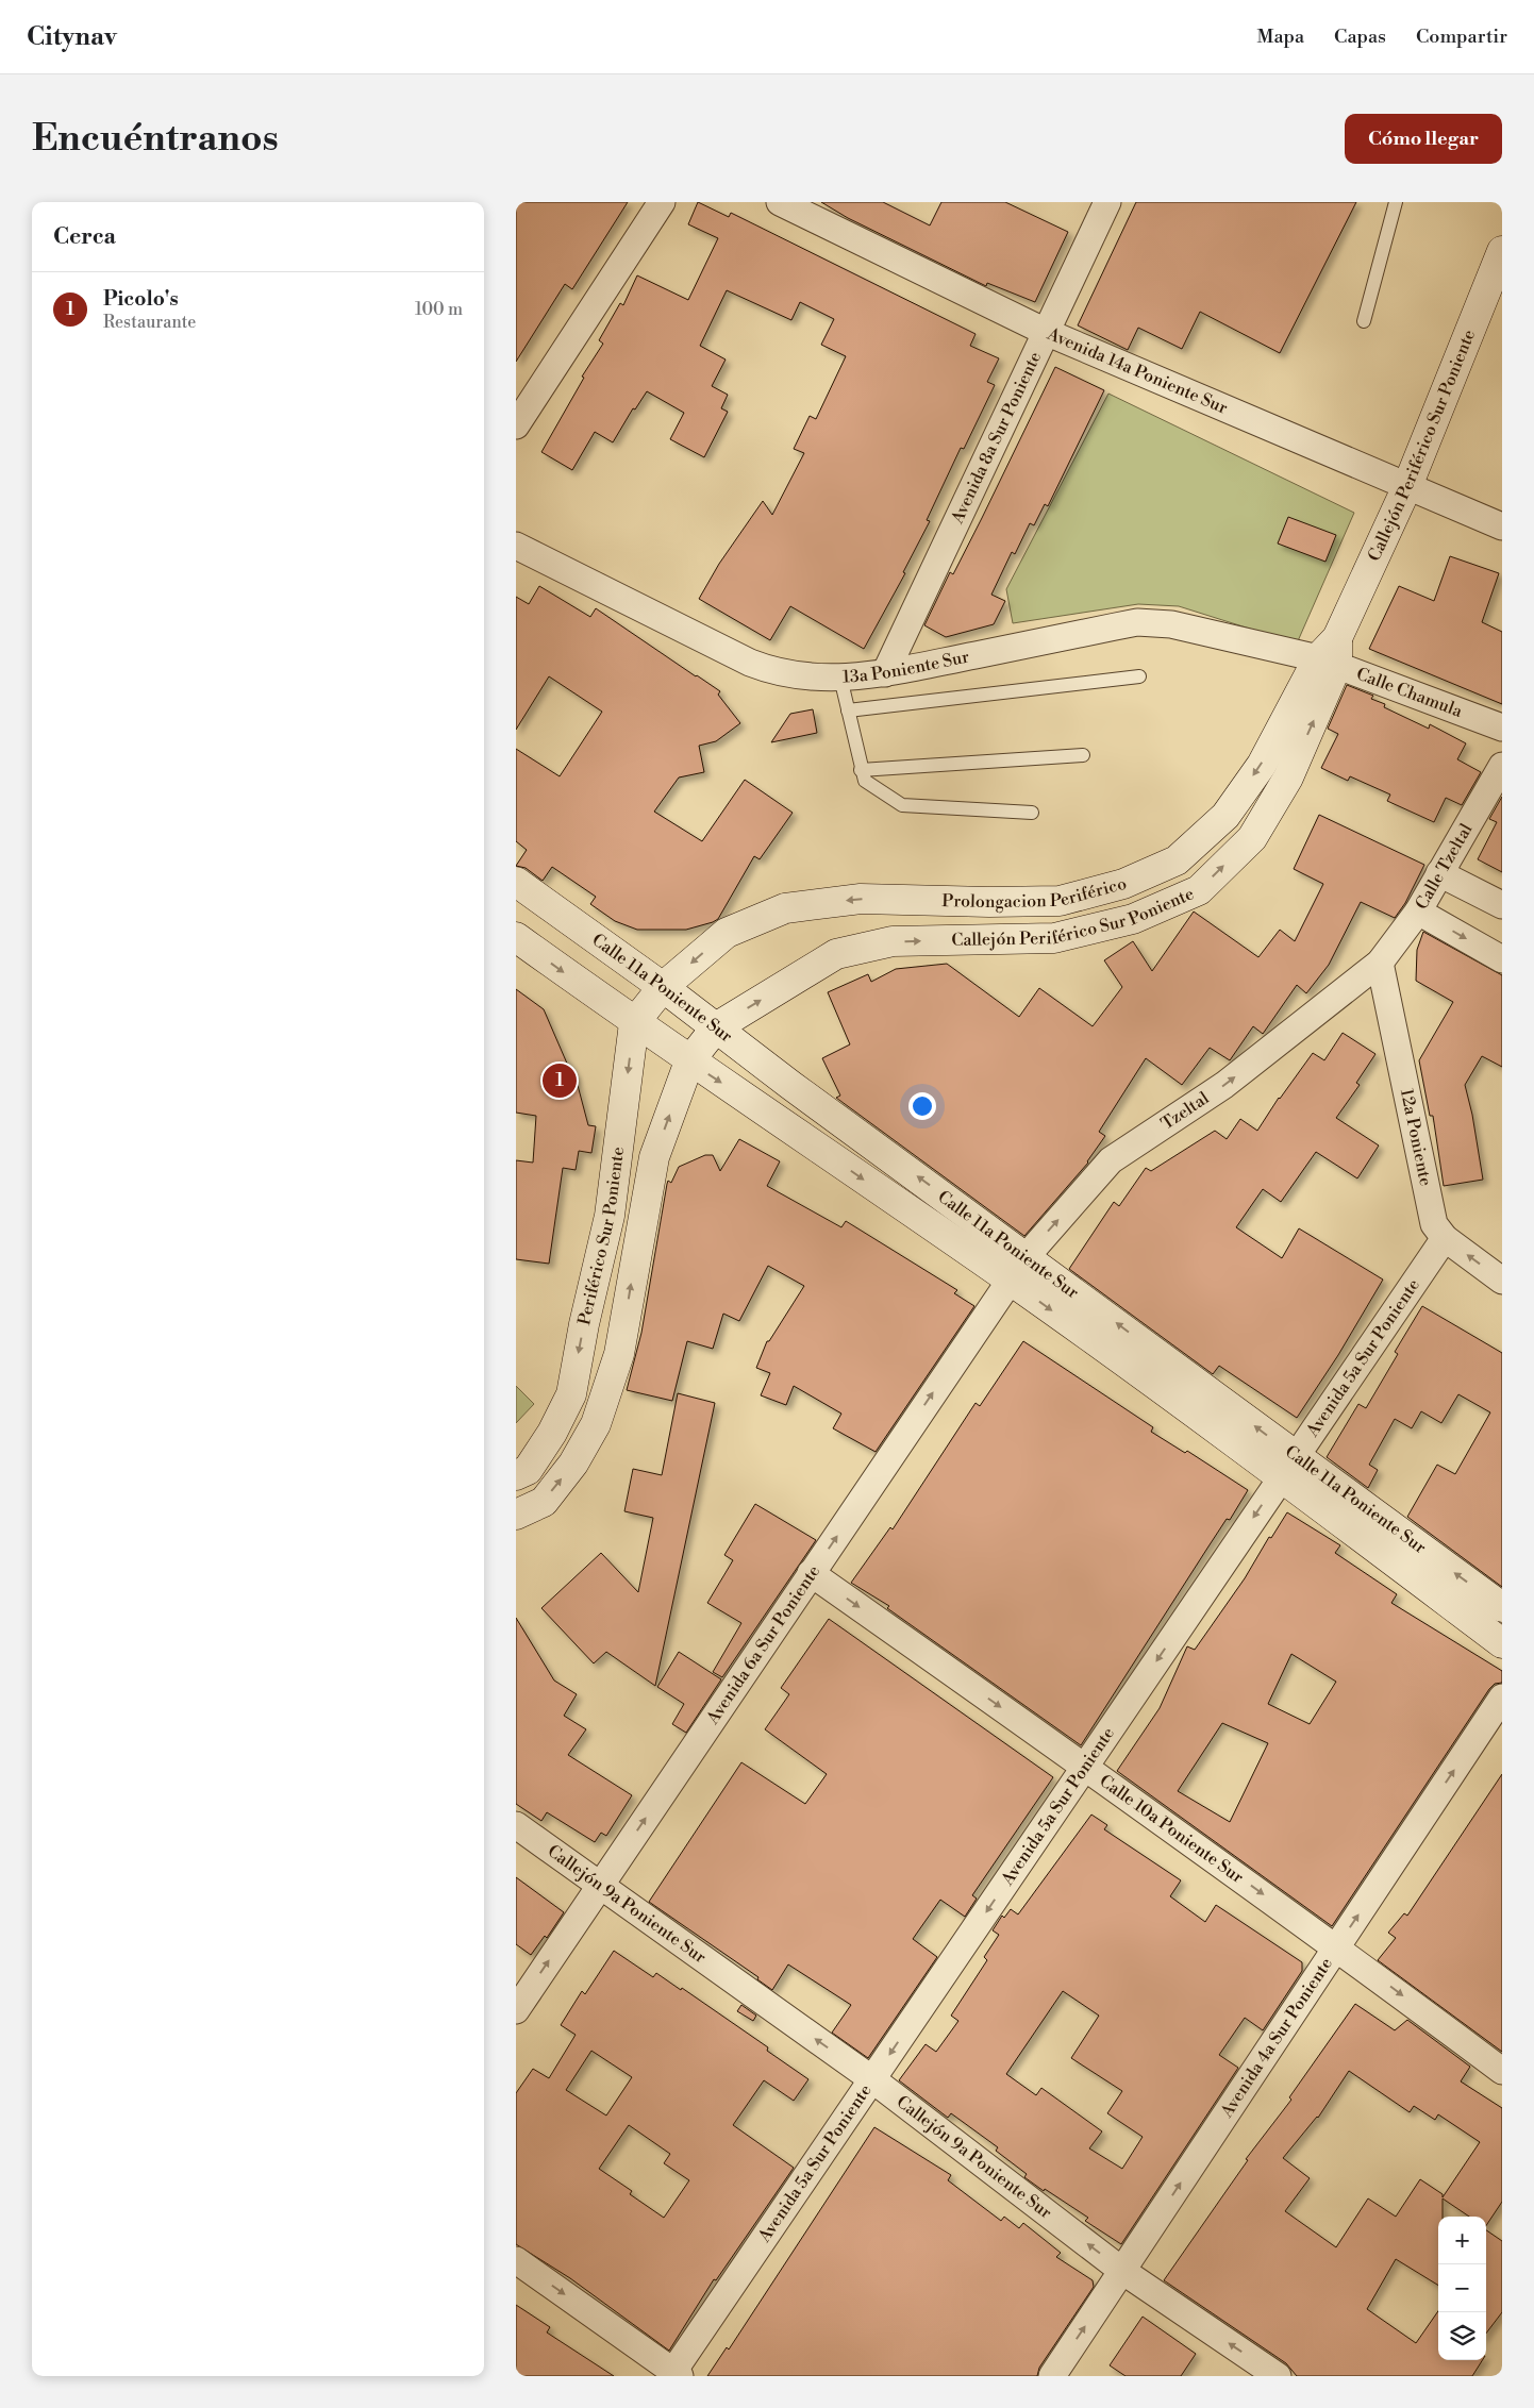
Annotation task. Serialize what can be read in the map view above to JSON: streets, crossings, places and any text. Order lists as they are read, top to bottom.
{
  "streets": {
    "main road": [
      "Callejón Periférico Sur Poniente",
      "Prolongacion Periférico",
      "Calle 11a Poniente Sur",
      "Periférico Sur Poniente"
    ],
    "street": [
      "Avenida 14a Poniente Sur",
      "Avenida 8a Sur Poniente",
      "13a Poniente Sur",
      "Calle Chamula",
      "Calle Tzeltal",
      "Tzeltal",
      "12a Poniente",
      "Avenida 5a Sur Poniente",
      "Avenida 6a Sur Poniente",
      "Calle 10a Poniente Sur",
      "Callejón 9a Poniente Sur",
      "Avenida 4a Sur Poniente"
    ]
  },
  "crossings": [
    ["Avenida 14a Poniente Sur", "Avenida 8a Sur Poniente"],
    ["Avenida 14a Poniente Sur", "Callejón Periférico Sur Poniente"],
    ["Avenida 8a Sur Poniente", "13a Poniente Sur"],
    ["Callejón Periférico Sur Poniente", "13a Poniente Sur"],
    ["Callejón Periférico Sur Poniente", "Calle Chamula"],
    ["Callejón Periférico Sur Poniente", "Prolongacion Periférico"],
    ["Callejón Periférico Sur Poniente", "Calle 11a Poniente Sur"],
    ["13a Poniente Sur", "Calle Chamula"],
    ["13a Poniente Sur", "Prolongacion Periférico"],
    ["Calle Chamula", "Prolongacion Periférico"],
    ["Calle Tzeltal", "Tzeltal"],
    ["Calle Tzeltal", "12a Poniente"],
    ["Prolongacion Periférico", "Calle 11a Poniente Sur"],
    ["Calle 11a Poniente Sur", "Tzeltal"],
    ["Calle 11a Poniente Sur", "Periférico Sur Poniente"],
    ["Calle 11a Poniente Sur", "Avenida 5a Sur Poniente"],
    ["Calle 11a Poniente Sur", "Avenida 6a Sur Poniente"],
    ["Tzeltal", "12a Poniente"],
    ["Tzeltal", "Avenida 6a Sur Poniente"],
    ["12a Poniente", "Avenida 5a Sur Poniente"],
    ["Avenida 5a Sur Poniente", "Calle 10a Poniente Sur"],
    ["Avenida 5a Sur Poniente", "Callejón 9a Poniente Sur"],
    ["Avenida 6a Sur Poniente", "Calle 10a Poniente Sur"],
    ["Avenida 6a Sur Poniente", "Callejón 9a Poniente Sur"],
    ["Calle 10a Poniente Sur", "Avenida 4a Sur Poniente"],
    ["Callejón 9a Poniente Sur", "Avenida 4a Sur Poniente"]
  ],
  "one_way": [
    "Callejón Periférico Sur Poniente",
    "Prolongacion Periférico",
    "Tzeltal",
    "Avenida 5a Sur Poniente",
    "Avenida 6a Sur Poniente",
    "Calle 10a Poniente Sur",
    "Callejón 9a Poniente Sur",
    "Avenida 4a Sur Poniente"
  ],
  "page": {
    "header": "Citynav",
    "nav": ["Mapa", "Capas", "Compartir"],
    "buttons": "Cómo llegar",
    "title": "Encuéntranos",
    "heading": "Cerca",
    "list": [
      {
        "mark": "1",
        "name": "Picolo's",
        "note": "Restaurante",
        "value": "100 m"
      }
    ],
    "pins": "1",
    "map_buttons": ["+", "−"]
  }
}
